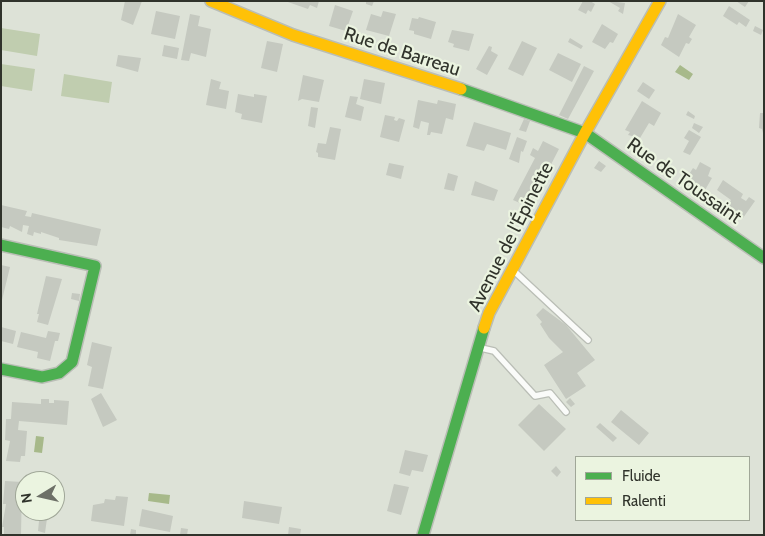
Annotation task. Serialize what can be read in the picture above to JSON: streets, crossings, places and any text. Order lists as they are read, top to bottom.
{
  "streets": {
    "street": ["Rue de Barreau", "Rue de Toussaint", "Avenue de l'Épinette"]
  },
  "crossings": [
    ["Rue de Barreau", "Rue de Toussaint"],
    ["Rue de Barreau", "Avenue de l'Épinette"],
    ["Rue de Toussaint", "Avenue de l'Épinette"]
  ],
  "legend": ["Fluide", "Ralenti"],
  "north": "left"
}
